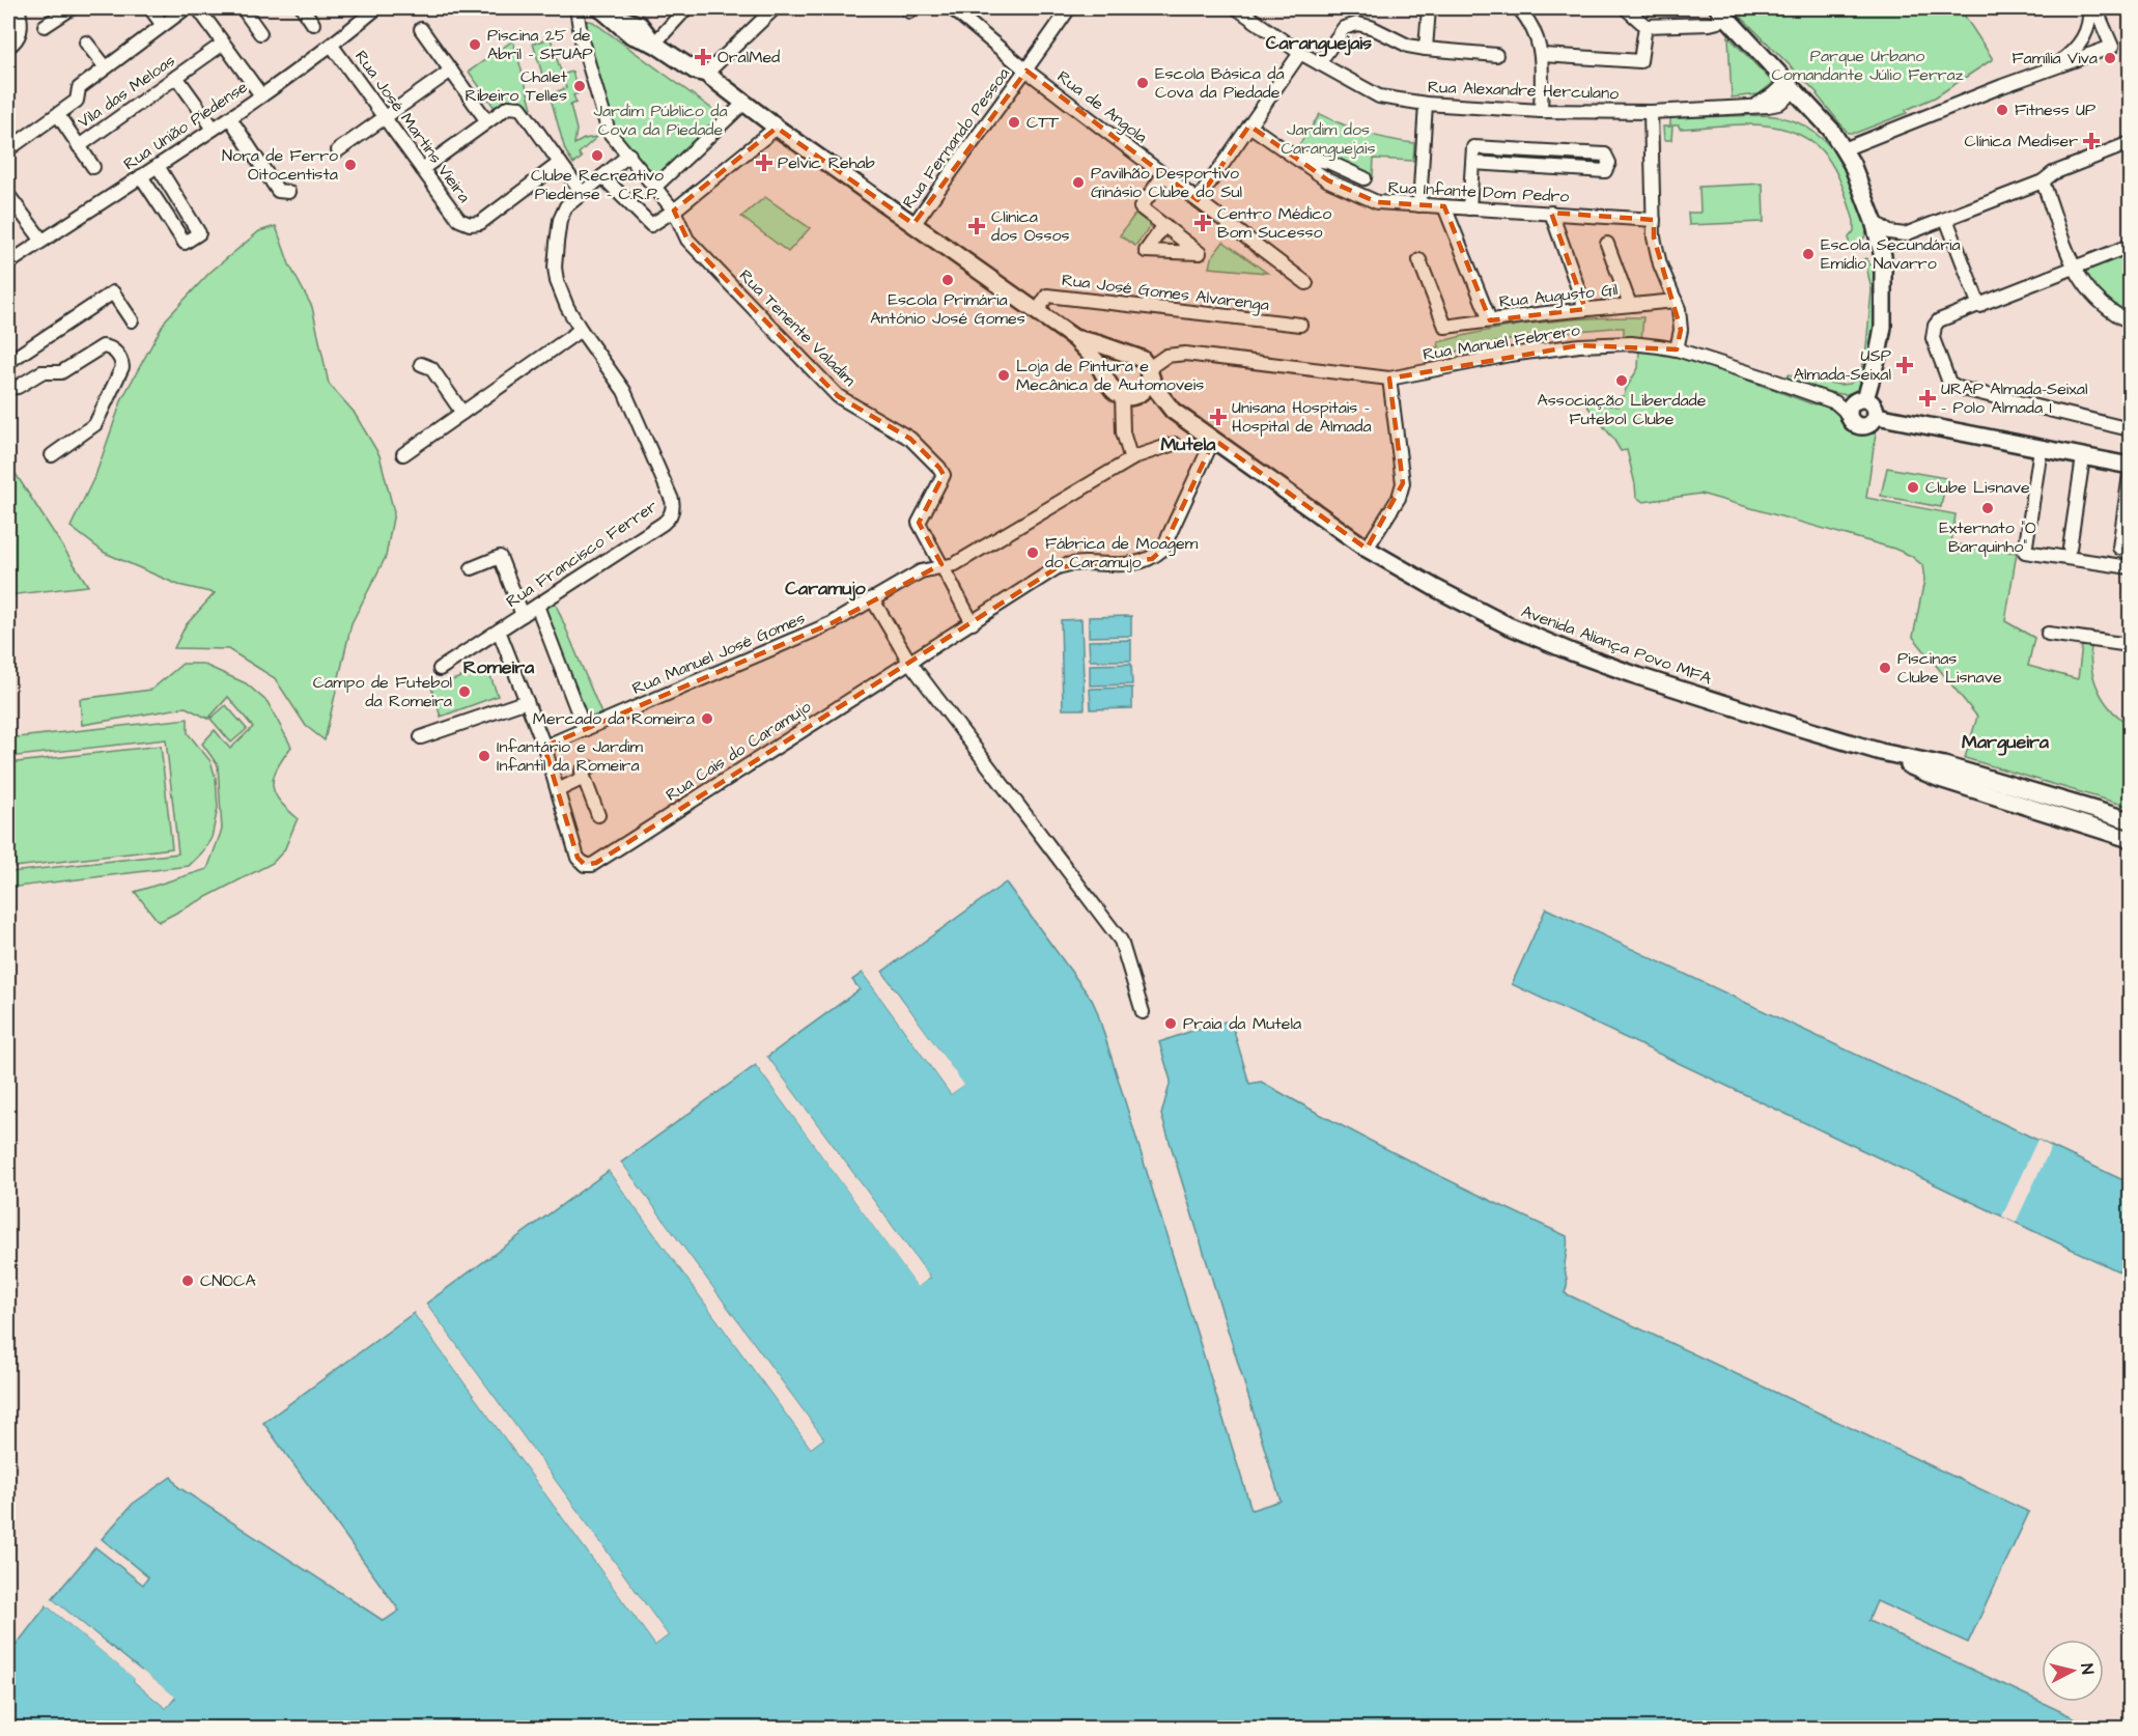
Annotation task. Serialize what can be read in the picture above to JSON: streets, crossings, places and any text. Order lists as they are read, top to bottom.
{
  "streets": {
    "main road": ["Avenida Aliança Povo MFA"],
    "street": [
      "Rua Alexandre Herculano",
      "Vila das Meloas",
      "Rua de Angola",
      "Rua União Piedense",
      "Rua José Martins Vieira",
      "Rua Fernando Pessoa",
      "Rua Infante Dom Pedro",
      "Rua José Gomes Alvarenga",
      "Rua Augusto Gil",
      "Rua Tenente Valadim",
      "Rua Manuel Febrero",
      "Rua Francisco Ferrer",
      "Rua Manuel José Gomes",
      "Rua Cais do Caramujo"
    ]
  },
  "crossings": [
    ["Rua de Angola", "Rua Fernando Pessoa"],
    ["Rua União Piedense", "Rua José Martins Vieira"],
    ["Rua Infante Dom Pedro", "Rua Augusto Gil"],
    ["Rua Tenente Valadim", "Rua Francisco Ferrer"],
    ["Rua Tenente Valadim", "Rua Manuel José Gomes"],
    ["Rua Manuel Febrero", "Avenida Aliança Povo MFA"],
    ["Avenida Aliança Povo MFA", "Rua Cais do Caramujo"]
  ],
  "districts": [
    "Caranguejais",
    "Mutela",
    "Caramujo",
    "Romeira",
    "Margueira"
  ],
  "parks": ["Parque Urbano Comandante Júlio Ferraz", "Jardim Público da Cova da Piedade", "Jardim dos Caranguejais"],
  "places": {
    "other": [
      "Piscina 25 de Abril - SFUAP",
      "Família Viva",
      "Escola Básica da Cova da Piedade",
      "Chalet Ribeiro Telles",
      "Fitness UP",
      "CTT",
      "Clube Recreativo Piedense - C.R.P.",
      "Nora de Ferro Oitocentista",
      "Pavilhão Desportivo Ginásio Clube do Sul",
      "Escola Secundária Emídio Navarro",
      "Escola Primária António José Gomes",
      "Loja de Pintura e Mecânica de Automoveis",
      "Associação Liberdade Futebol Clube",
      "Clube Lisnave",
      "Externato \"O Barquinho\"",
      "Fábrica de Moagem do Caramujo",
      "Piscinas Clube Lisnave",
      "Campo de Futebol da Romeira",
      "Mercado da Romeira",
      "Infantário e Jardim Infantil da Romeira",
      "Praia da Mutela",
      "CNOCA"
    ],
    "health": [
      "OralMed",
      "Clínica Mediser",
      "Pelvic Rehab",
      "Centro Médico Bom Sucesso",
      "Clinica dos Ossos",
      "USP Almada-Seixal",
      "URAP Almada-Seixal - Polo Almada I",
      "Unisana Hospitais - Hospital de Almada"
    ]
  },
  "north": "right"
}
